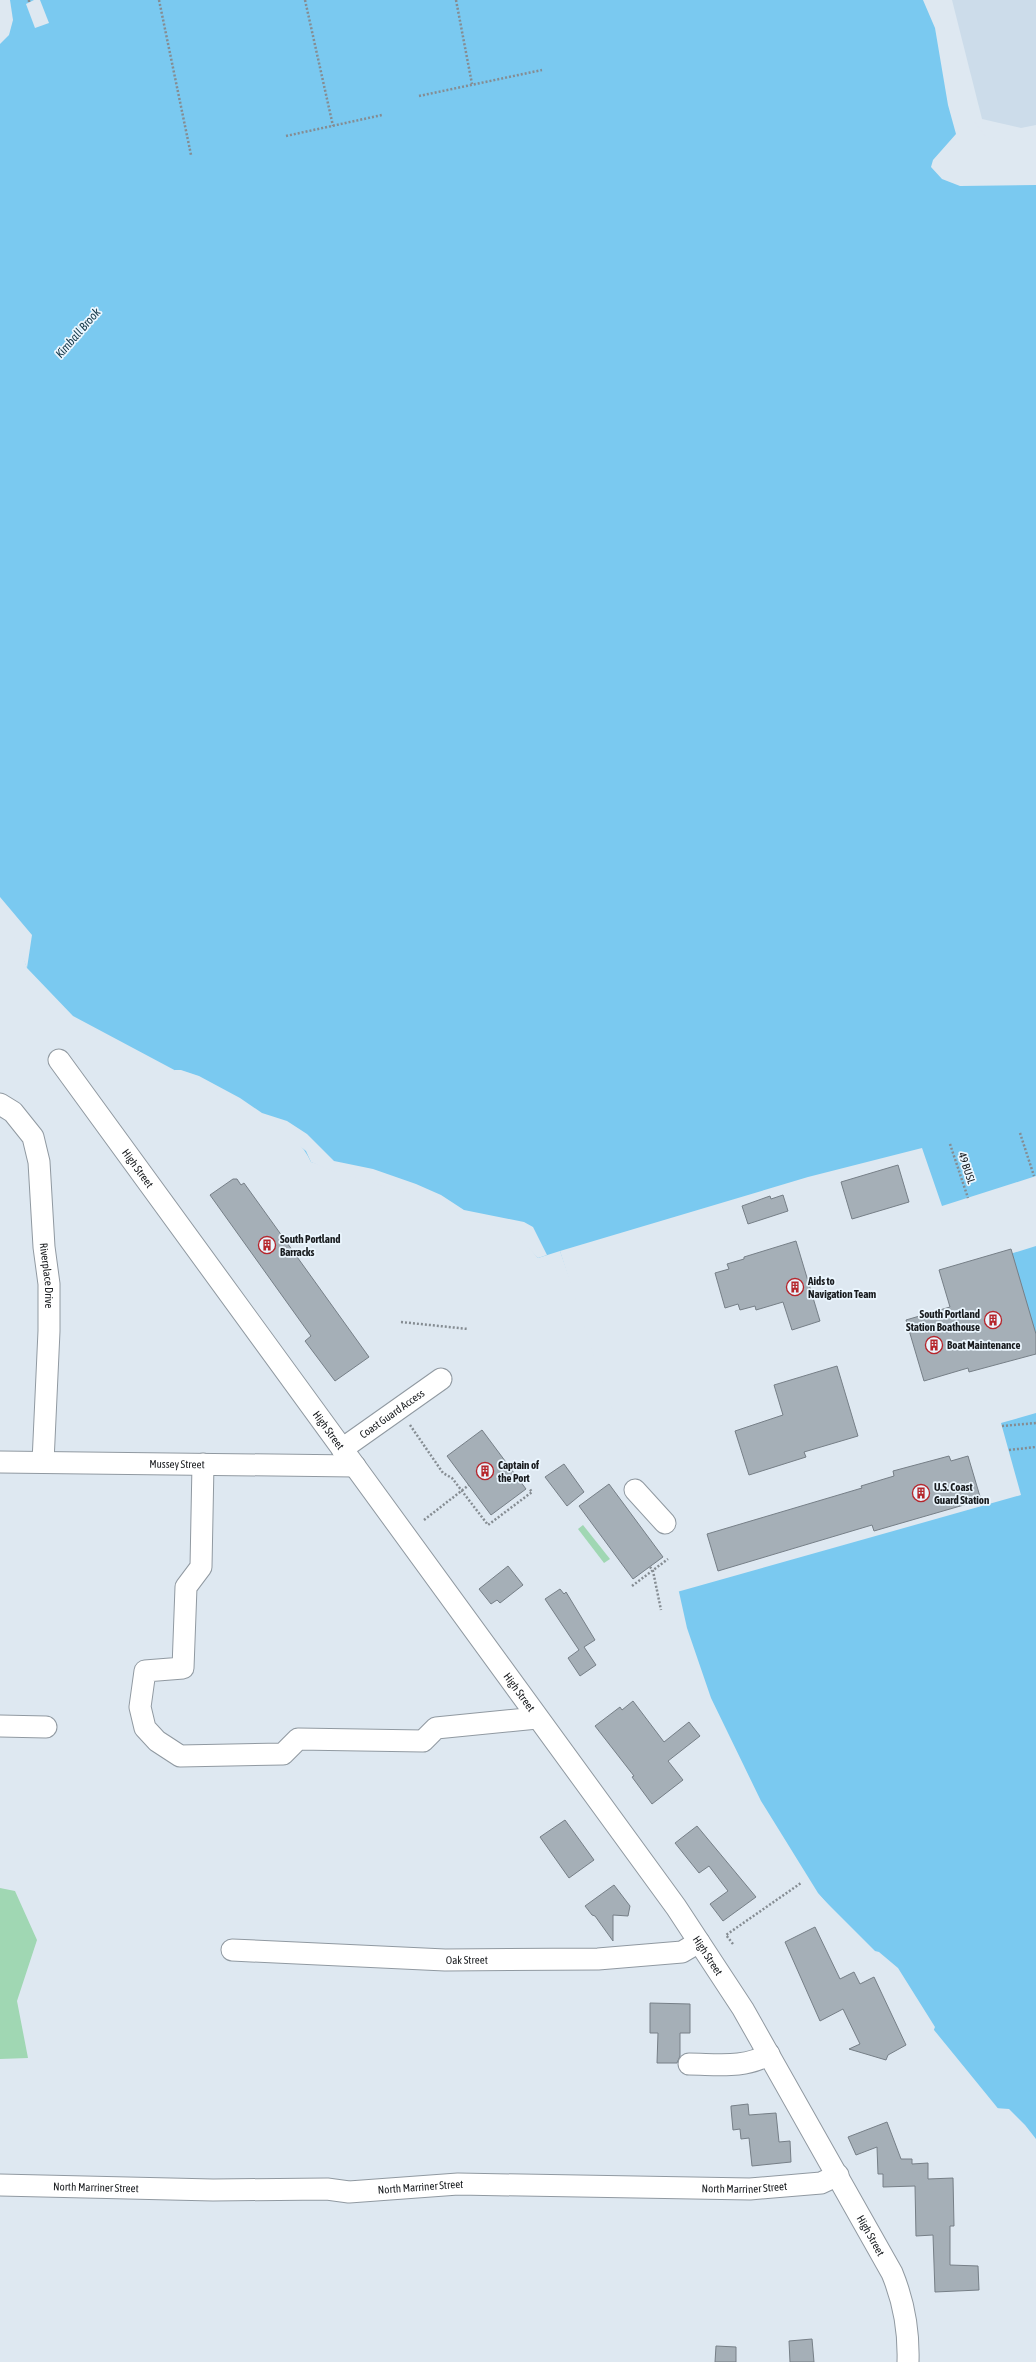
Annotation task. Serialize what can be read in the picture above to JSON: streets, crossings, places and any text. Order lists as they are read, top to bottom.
{
  "streets": {
    "street": [
      "High Street",
      "Riverplace Drive",
      "Coast Guard Access",
      "Mussey Street",
      "Oak Street",
      "North Marriner Street"
    ],
    "path": ["49 BUSL"]
  },
  "crossings": [
    ["High Street", "Coast Guard Access"],
    ["High Street", "Mussey Street"],
    ["High Street", "Oak Street"],
    ["High Street", "North Marriner Street"],
    ["Riverplace Drive", "Mussey Street"]
  ],
  "water": ["Kimball Brook"],
  "places": {
    "building": [
      "South Portland Barracks",
      "Aids to Navigation Team",
      "South Portland Station Boathouse",
      "Boat Maintenance",
      "Captain of the Port",
      "U.S. Coast Guard Station"
    ]
  }
}
